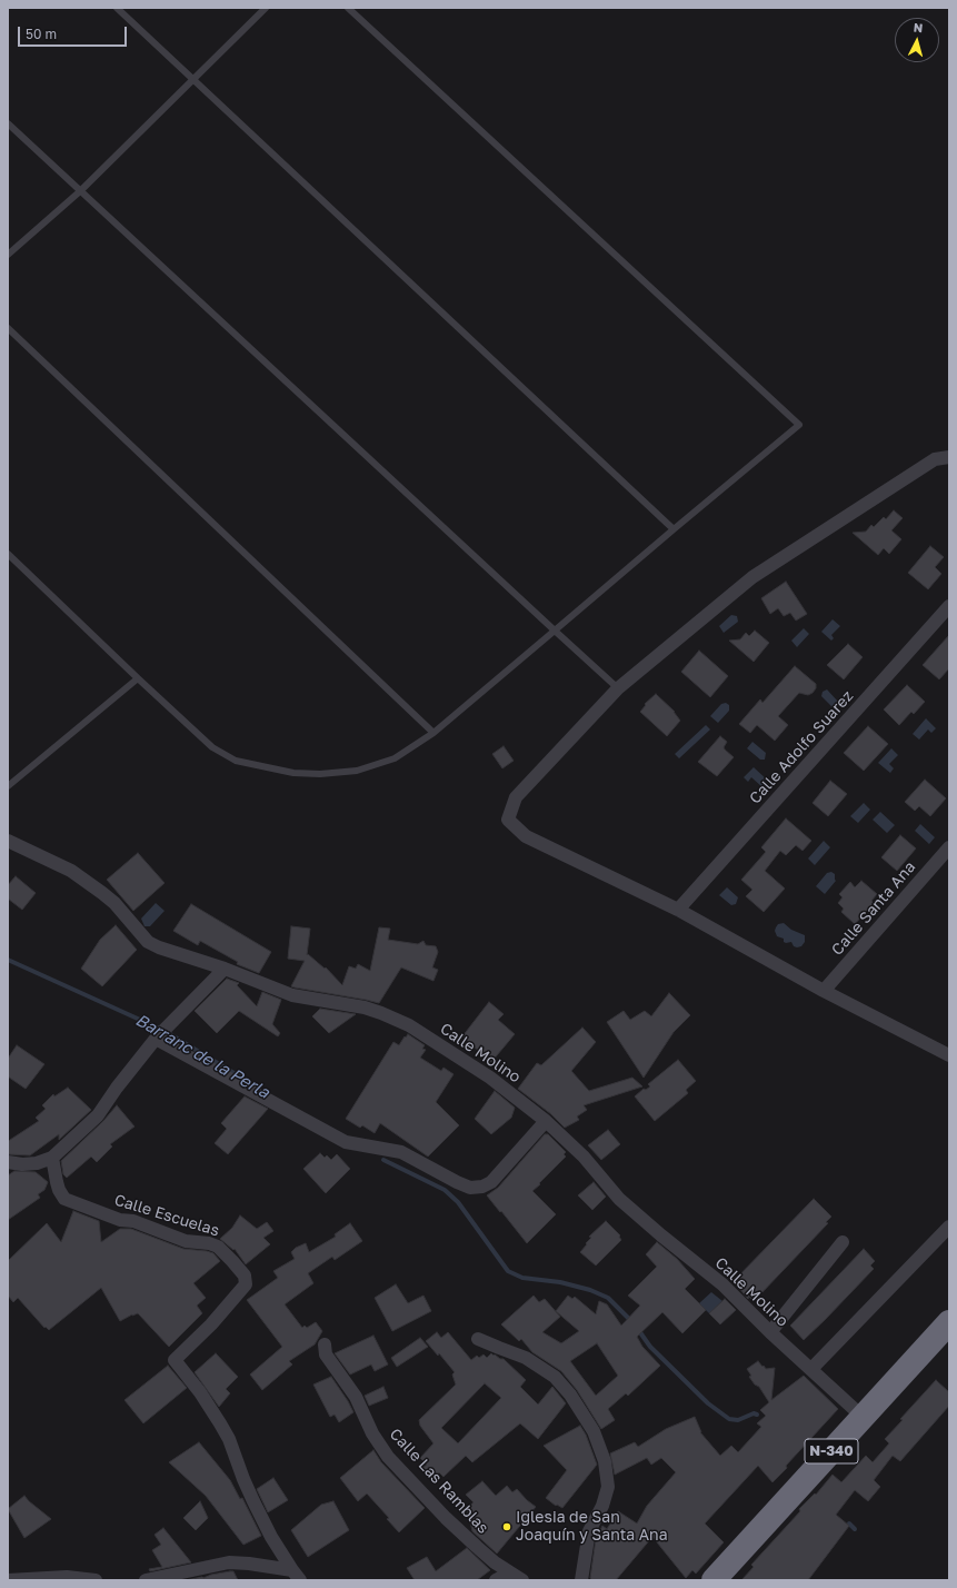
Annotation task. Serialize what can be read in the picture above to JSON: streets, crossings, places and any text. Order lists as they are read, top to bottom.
{
  "streets": {
    "highway": ["N-340"],
    "street": [
      "Calle Adolfo Suarez",
      "Calle Santa Ana",
      "Calle Molino",
      "Calle Escuelas",
      "Calle Las Ramblas"
    ]
  },
  "crossings": [
    ["Calle Molino", "N-340"]
  ],
  "water": ["Barranc de la Perla"],
  "places": ["Iglesia de San Joaquín y Santa Ana"],
  "scale_bar": "50 m",
  "north": "top"
}
